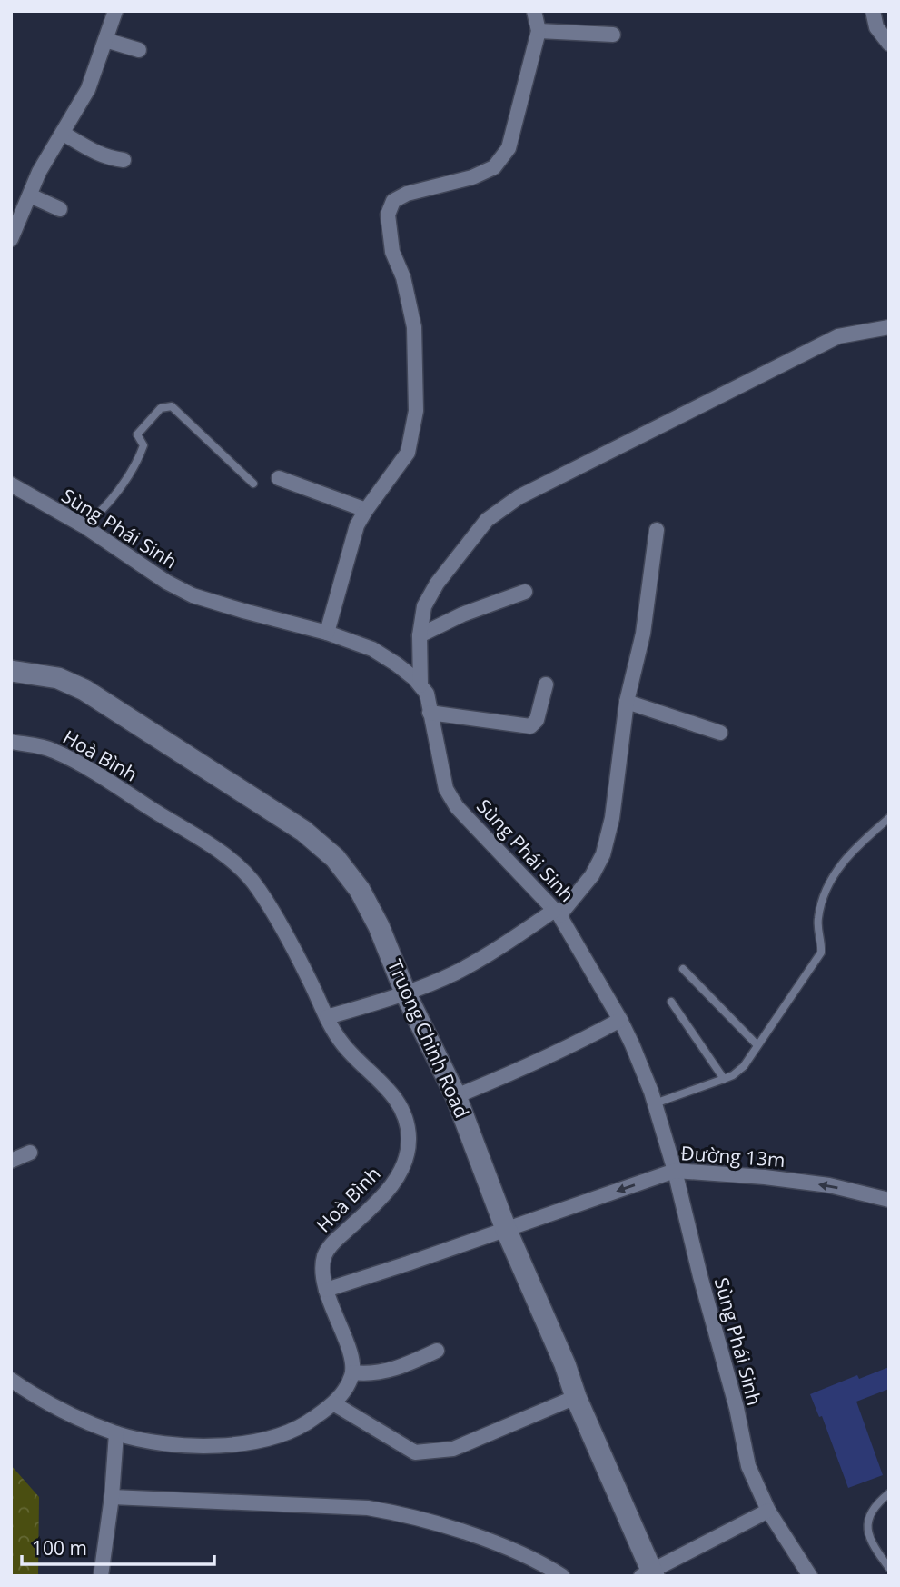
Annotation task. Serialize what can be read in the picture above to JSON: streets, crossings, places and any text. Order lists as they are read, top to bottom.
{
  "streets": {
    "street": [
      "Sùng Phái Sinh",
      "Hoà Bình",
      "Truong Chinh Road",
      "Đường 13m"
    ]
  },
  "crossings": [
    ["Sùng Phái Sinh", "Đường 13m"],
    ["Hoà Bình", "Đường 13m"],
    ["Truong Chinh Road", "Đường 13m"]
  ],
  "one_way": ["Đường 13m"],
  "scale_bar": "100 m"
}
